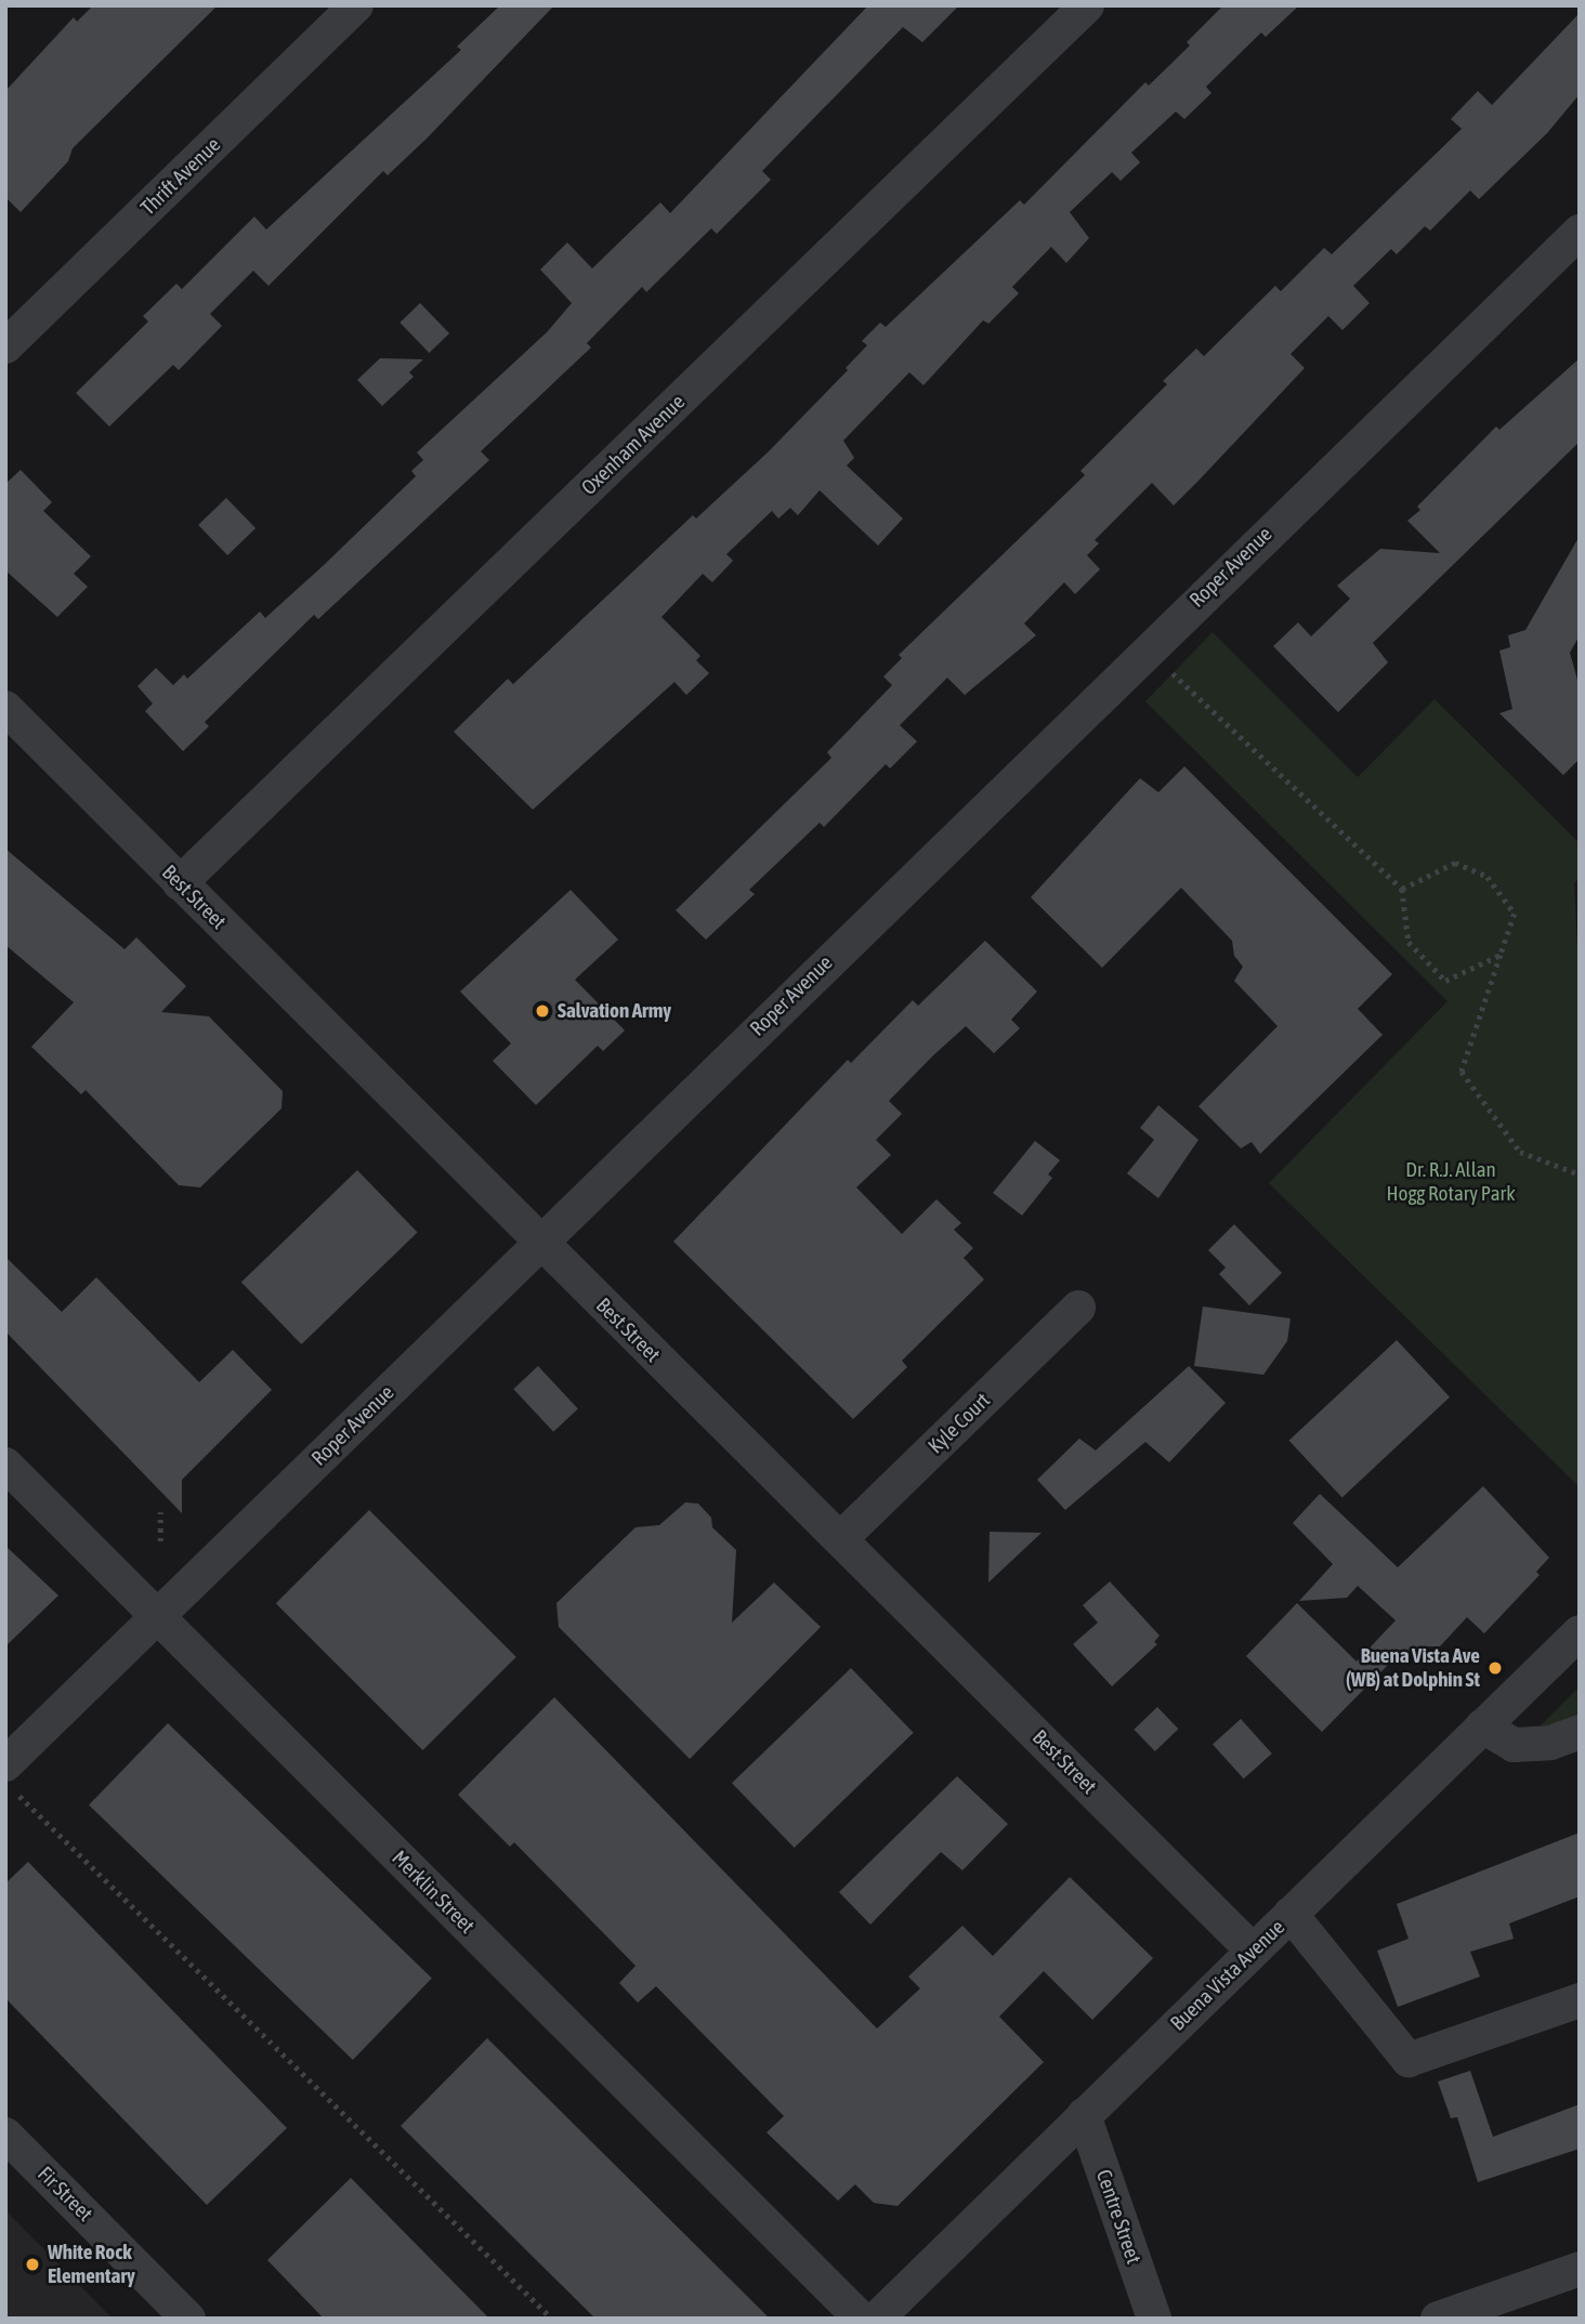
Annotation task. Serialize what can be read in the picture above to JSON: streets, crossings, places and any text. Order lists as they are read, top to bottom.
{
  "streets": {
    "street": [
      "Thrift Avenue",
      "Oxenham Avenue",
      "Roper Avenue",
      "Best Street",
      "Kyle Court",
      "Merklin Street",
      "Buena Vista Avenue",
      "Fir Street",
      "Centre Street"
    ]
  },
  "crossings": [
    ["Oxenham Avenue", "Best Street"],
    ["Roper Avenue", "Best Street"],
    ["Roper Avenue", "Merklin Street"],
    ["Best Street", "Kyle Court"],
    ["Best Street", "Buena Vista Avenue"],
    ["Buena Vista Avenue", "Centre Street"]
  ],
  "parks": ["Dr. R.J. Allan Hogg Rotary Park"],
  "places": ["Salvation Army", "Buena Vista Ave (WB) at Dolphin St", "White Rock Elementary"]
}
